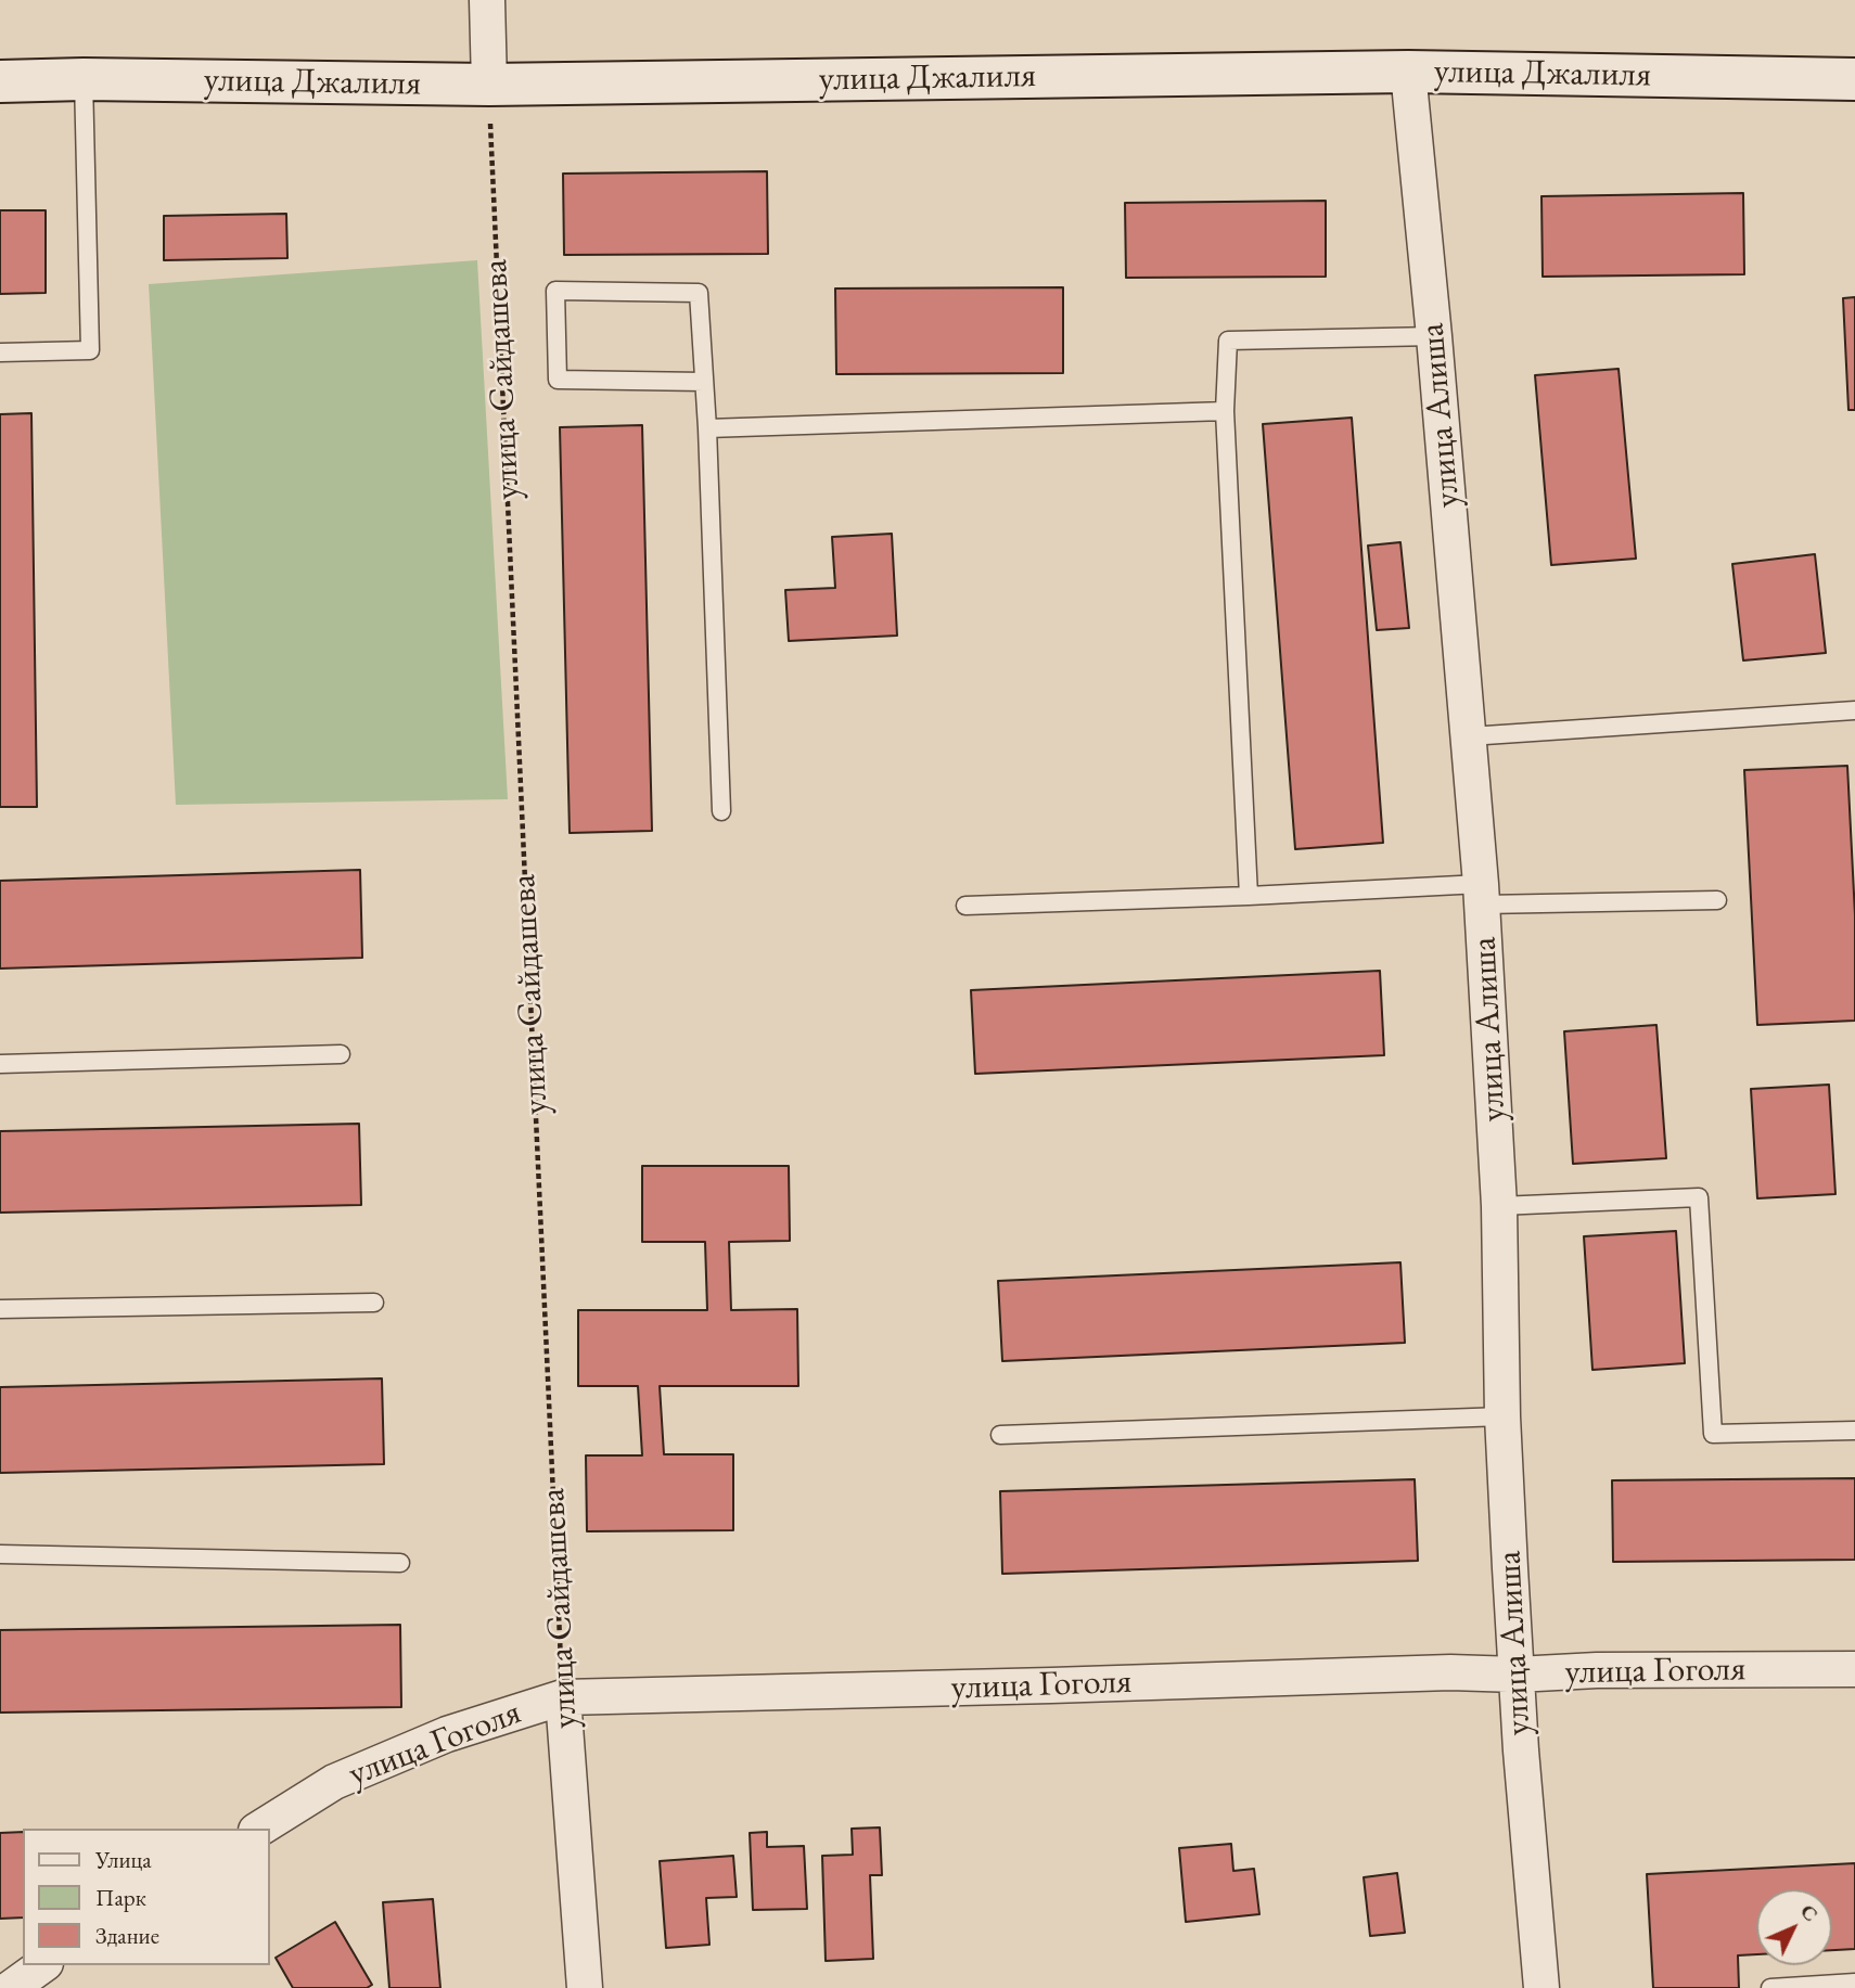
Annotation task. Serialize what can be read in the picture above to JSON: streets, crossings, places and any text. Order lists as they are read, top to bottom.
{
  "streets": {
    "main road": ["улица Джалиля"],
    "street": ["улица Сайдашева", "улица Алиша", "улица Гоголя"]
  },
  "crossings": [
    ["улица Джалиля", "улица Сайдашева"],
    ["улица Джалиля", "улица Алиша"],
    ["улица Сайдашева", "улица Гоголя"],
    ["улица Алиша", "улица Гоголя"]
  ],
  "legend": ["Улица", "Парк", "Здание"],
  "north": "top right"
}
